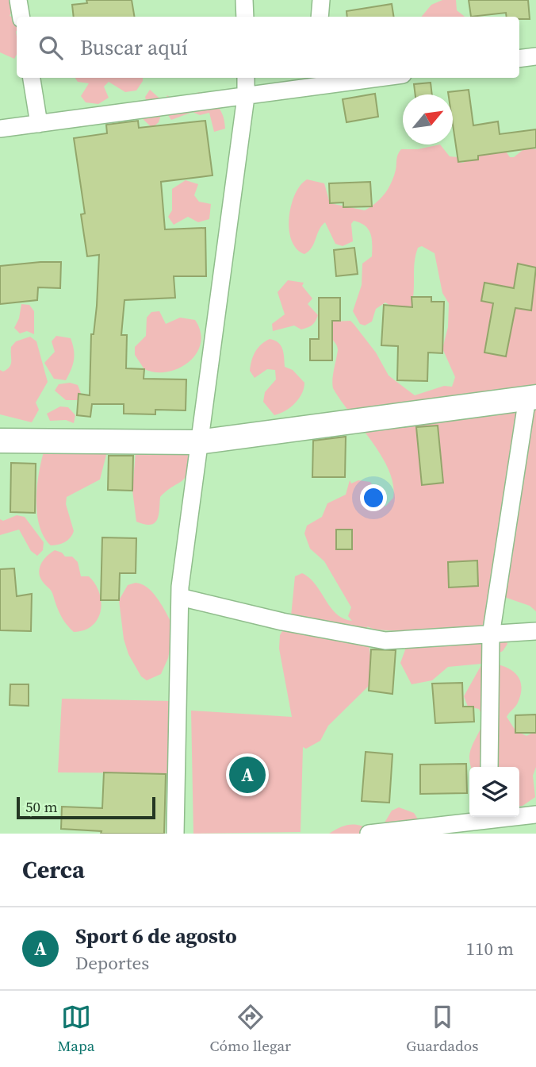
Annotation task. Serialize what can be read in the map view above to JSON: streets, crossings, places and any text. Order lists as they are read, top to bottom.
{
  "scale_bar": "50 m",
  "north": "top right",
  "page": {
    "search": "Buscar aquí",
    "pins": "A",
    "scale": "50 m",
    "heading": "Cerca",
    "list": [
      {
        "mark": "A",
        "name": "Sport 6 de agosto",
        "note": "Deportes",
        "value": "110 m"
      }
    ],
    "nav": ["Mapa", "Cómo llegar", "Guardados"]
  }
}
